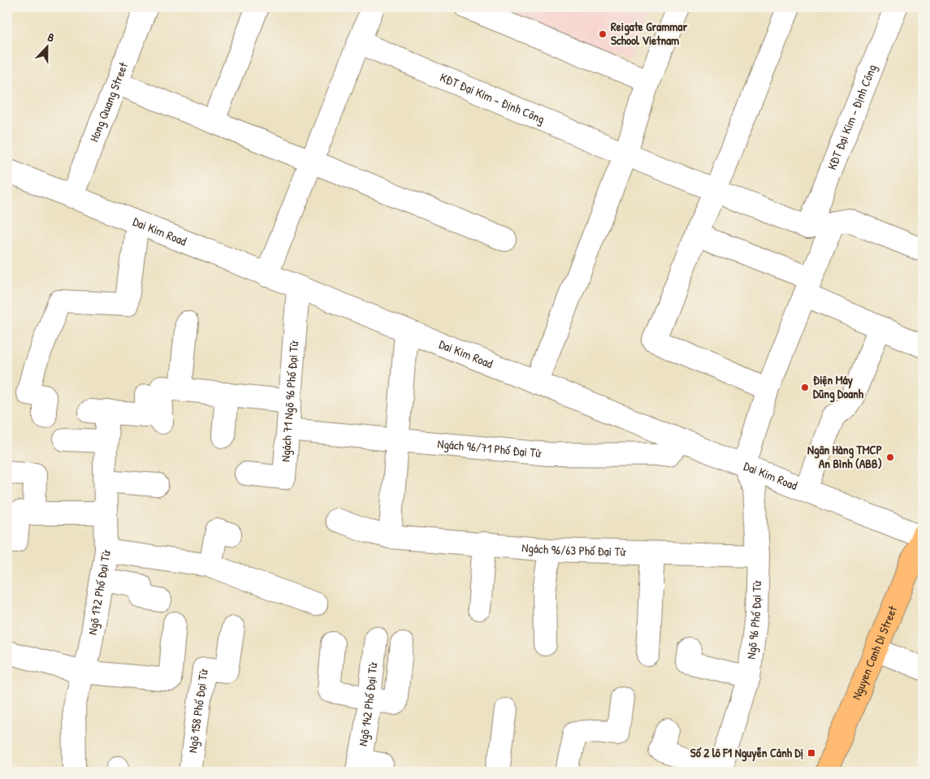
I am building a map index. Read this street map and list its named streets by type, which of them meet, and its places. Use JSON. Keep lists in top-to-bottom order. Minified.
{"streets":{"main road":["Nguyen Canh Di Street"],"street":["KĐT Đại Kim - Định Công","Hong Quang Street","Dai Kim Road","Ngách 71 Ngõ 96 Phố Đại Từ","Ngách 96/71 Phố Đại Từ","Ngách 96/63 Phố Đại Từ","Ngõ 172 Phố Đại Từ","Ngõ 96 Phố Đại Từ","Ngõ 142 Phố Đại Từ","Ngõ 158 Phố Đại Từ"]},"crossings":[["Hong Quang Street","Dai Kim Road"],["Dai Kim Road","Ngách 71 Ngõ 96 Phố Đại Từ"],["Dai Kim Road","Ngách 96/71 Phố Đại Từ"],["Dai Kim Road","Ngõ 96 Phố Đại Từ"],["Dai Kim Road","Nguyen Canh Di Street"],["Ngách 71 Ngõ 96 Phố Đại Từ","Ngách 96/71 Phố Đại Từ"],["Ngách 96/63 Phố Đại Từ","Ngõ 96 Phố Đại Từ"]],"places":{"other":["Reigate Grammar School Vietnam","Điện Máy Dũng Doanh","Ngân Hàng TMCP An Bình (ABB)"],"transit":["Số 2 lô F1 Nguyễn Cảnh Dị"]},"north":"top"}
